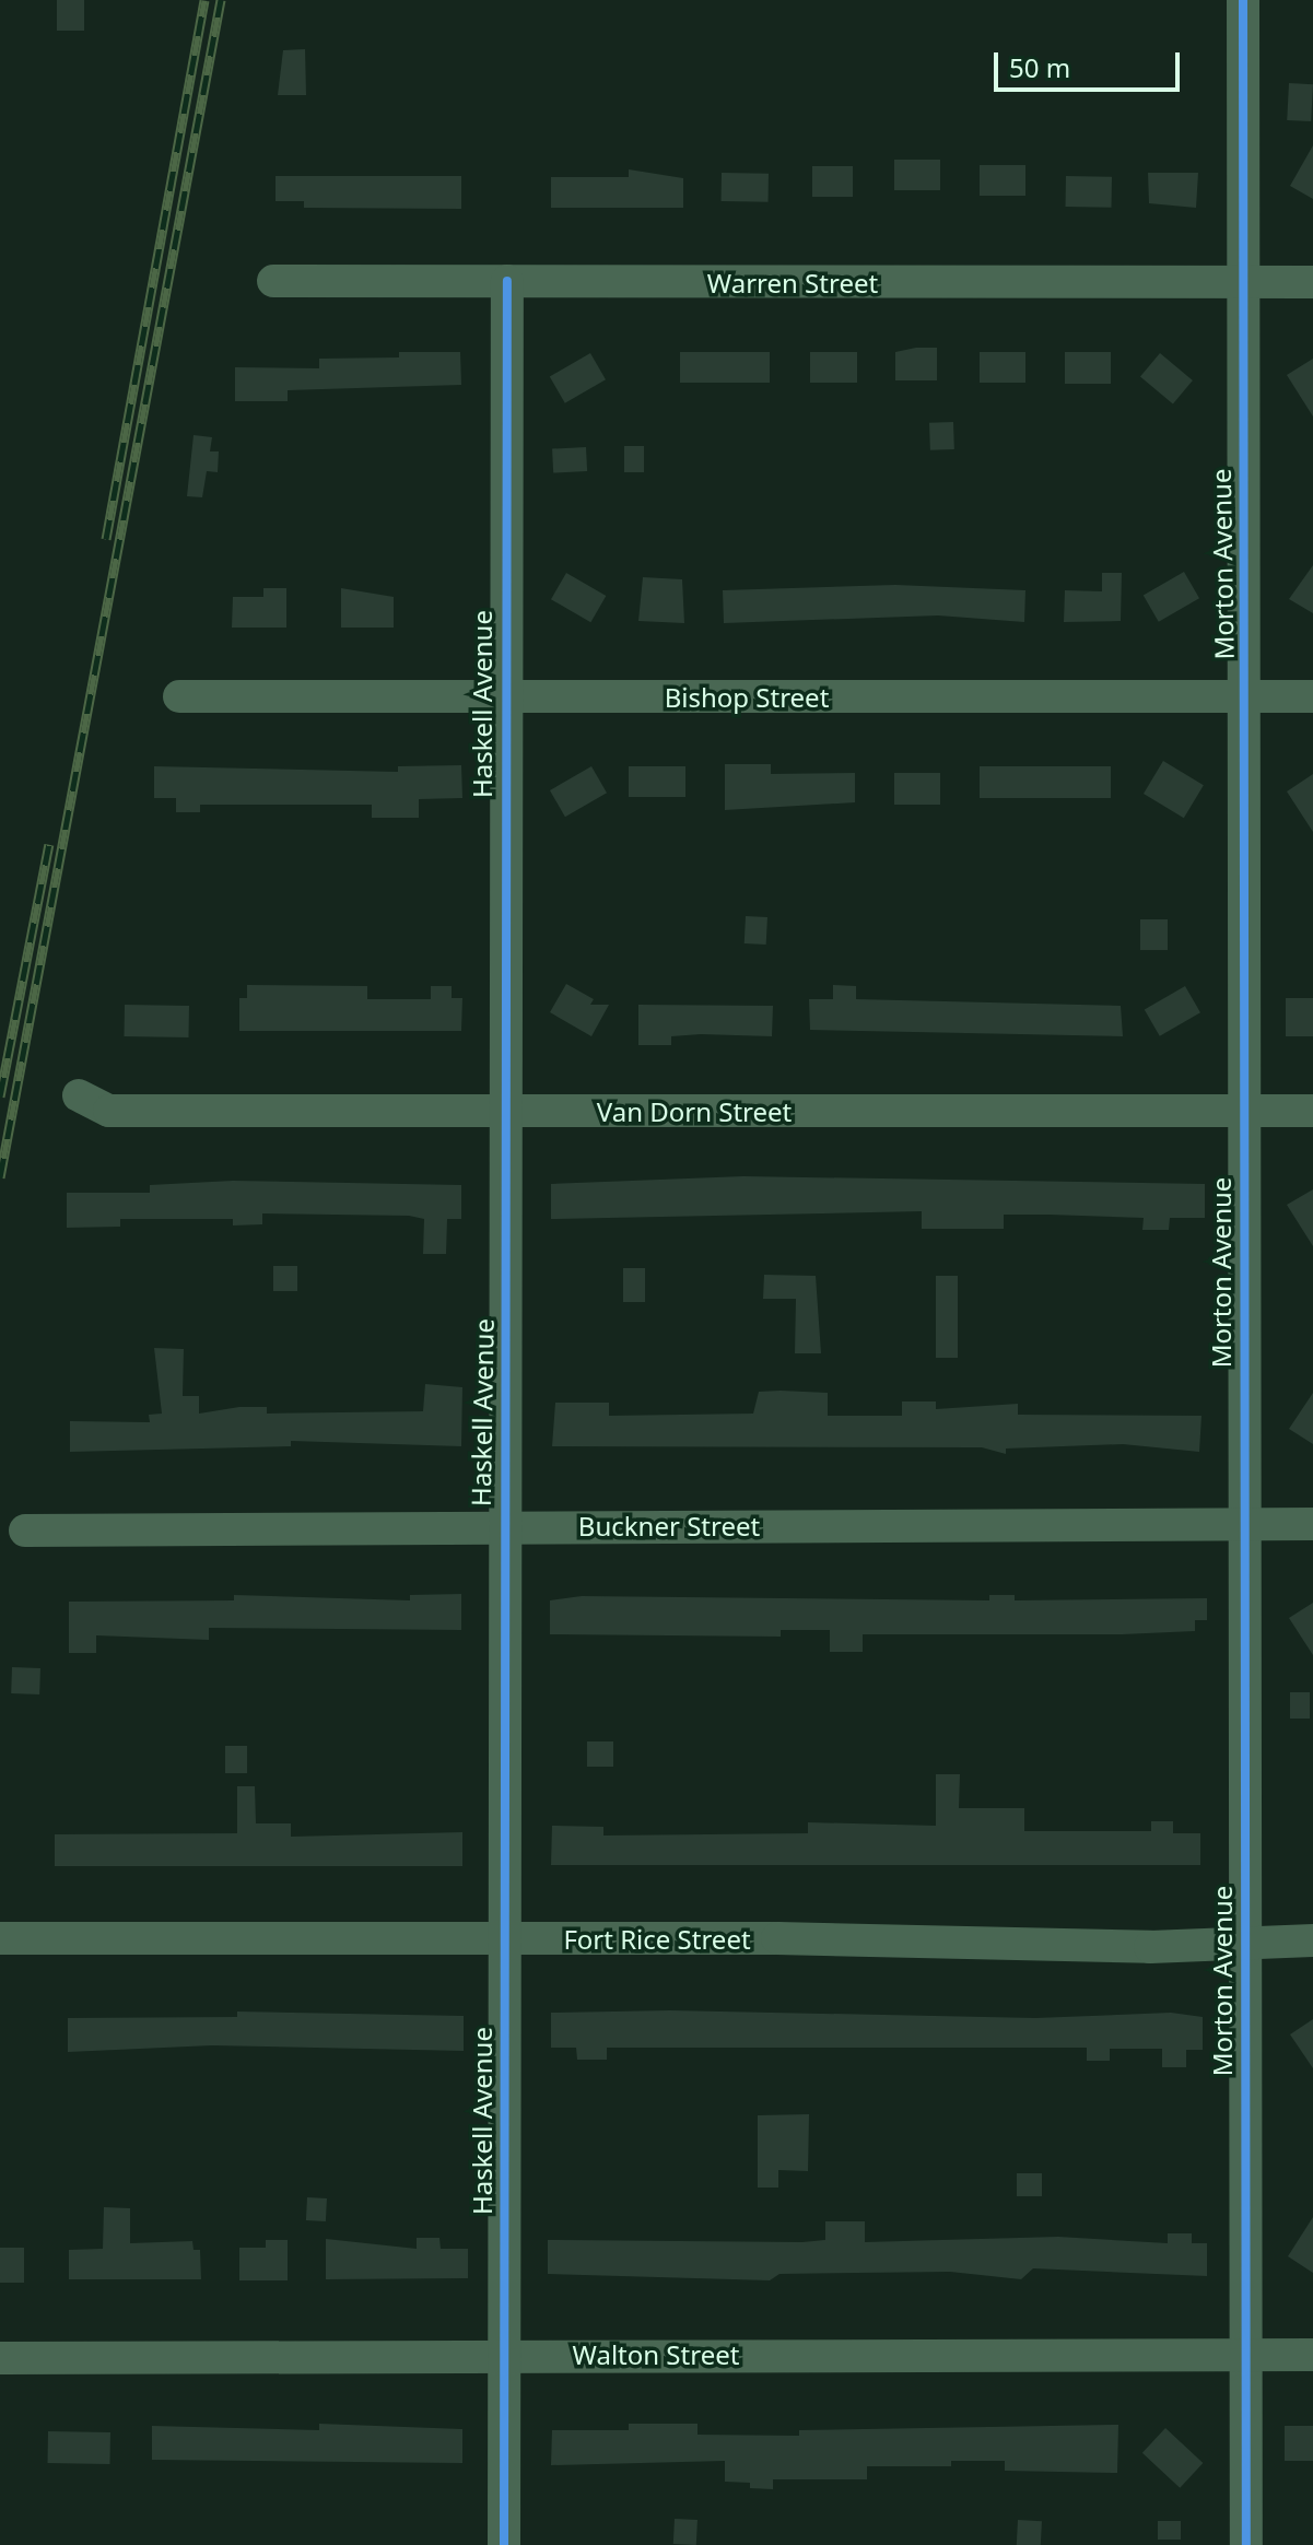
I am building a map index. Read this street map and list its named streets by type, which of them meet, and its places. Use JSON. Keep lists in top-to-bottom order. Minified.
{"streets":{"street":["Warren Street","Morton Avenue","Bishop Street","Haskell Avenue","Van Dorn Street","Buckner Street","Fort Rice Street","Walton Street"]},"crossings":[["Warren Street","Morton Avenue"],["Warren Street","Haskell Avenue"],["Morton Avenue","Bishop Street"],["Morton Avenue","Van Dorn Street"],["Morton Avenue","Buckner Street"],["Morton Avenue","Fort Rice Street"],["Morton Avenue","Walton Street"],["Bishop Street","Haskell Avenue"],["Haskell Avenue","Van Dorn Street"],["Haskell Avenue","Buckner Street"],["Haskell Avenue","Fort Rice Street"],["Haskell Avenue","Walton Street"]],"scale_bar":"50 m"}
